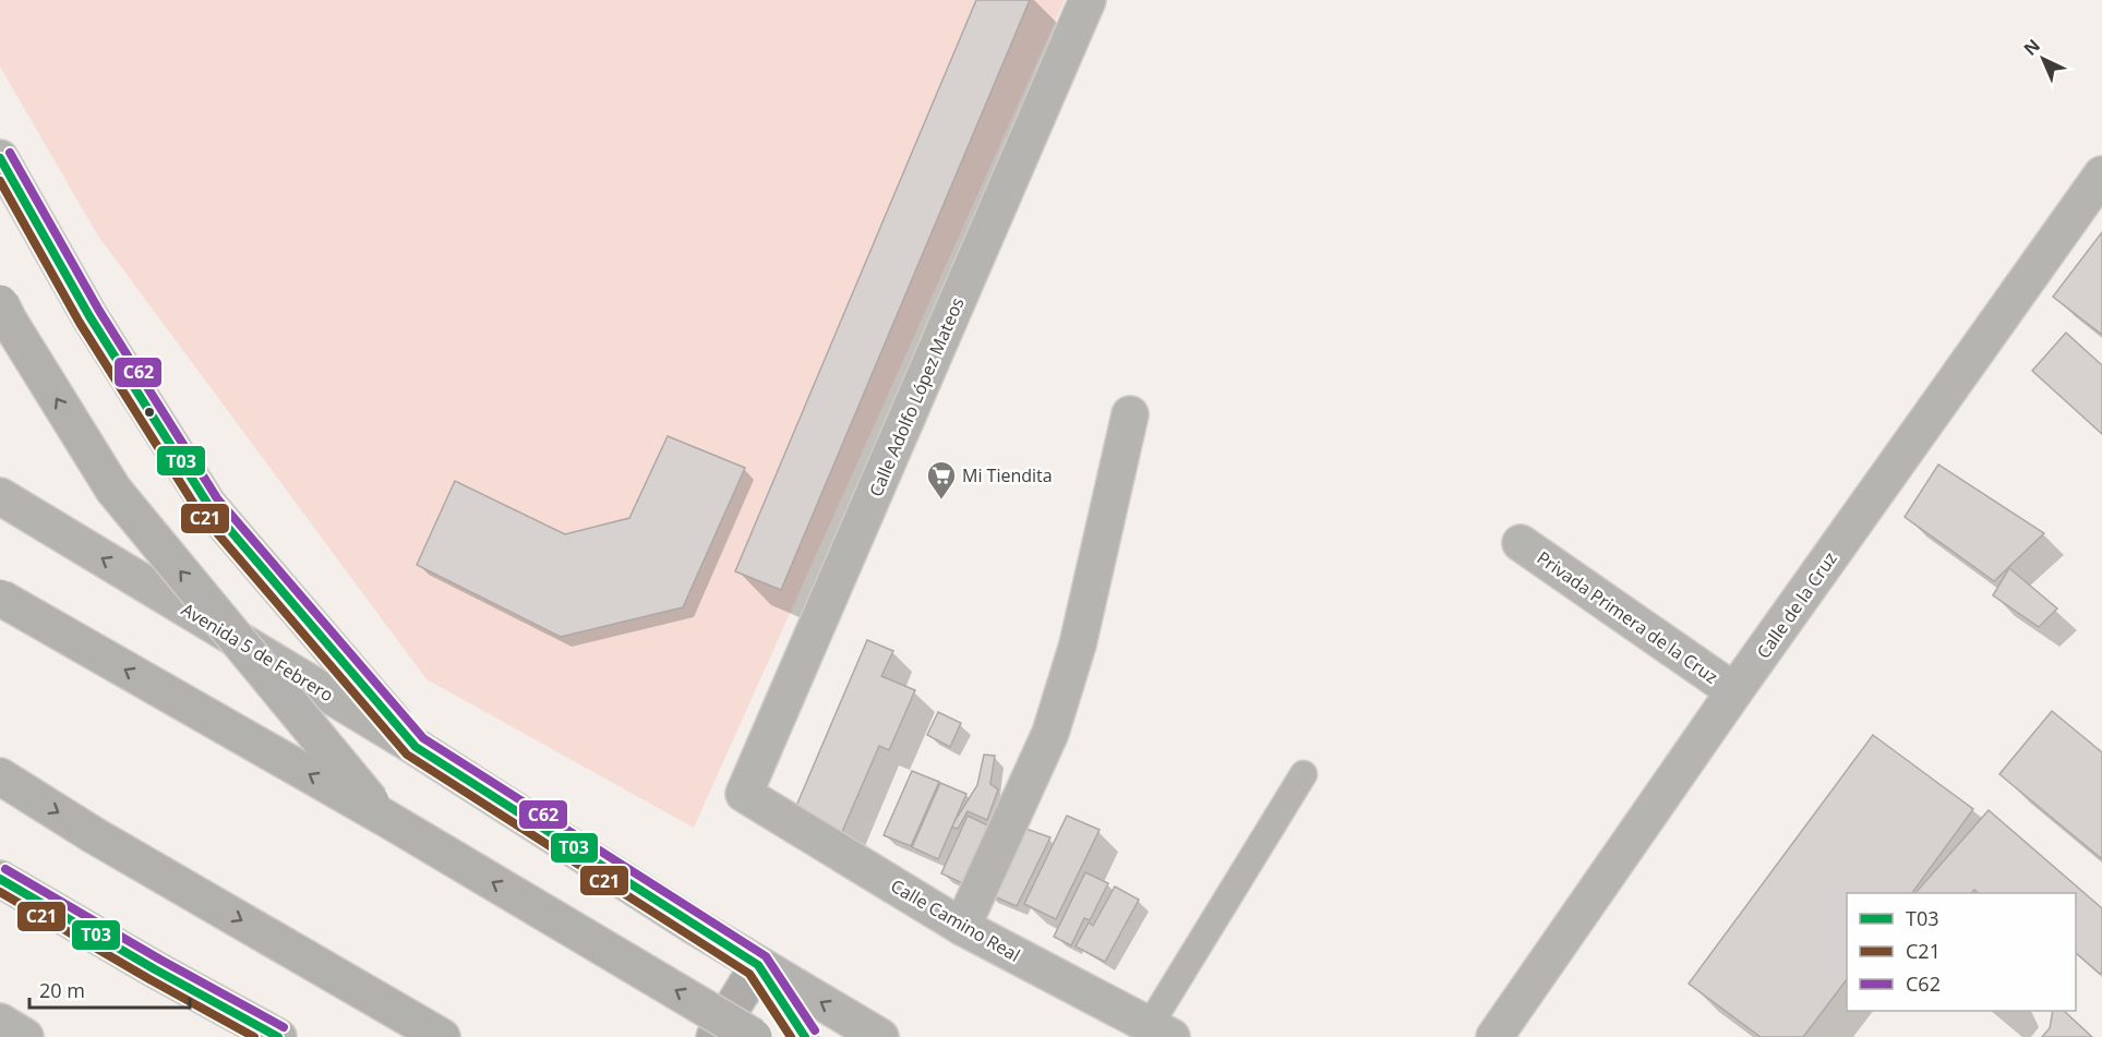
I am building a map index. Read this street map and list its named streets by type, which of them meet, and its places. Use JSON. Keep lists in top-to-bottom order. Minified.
{"streets":{"main road":["Avenida 5 de Febrero"],"street":["Calle Adolfo López Mateos","Calle de la Cruz","Privada Primera de la Cruz","Calle Camino Real"]},"crossings":[["Calle Adolfo López Mateos","Calle Camino Real"],["Calle de la Cruz","Privada Primera de la Cruz"]],"places":{"supermarket":["Mi Tiendita"]},"lines":["transit line C62","transit line T03","transit line C21"],"legend":["T03","C21","C62"],"scale_bar":"20 m","north":"top left"}
